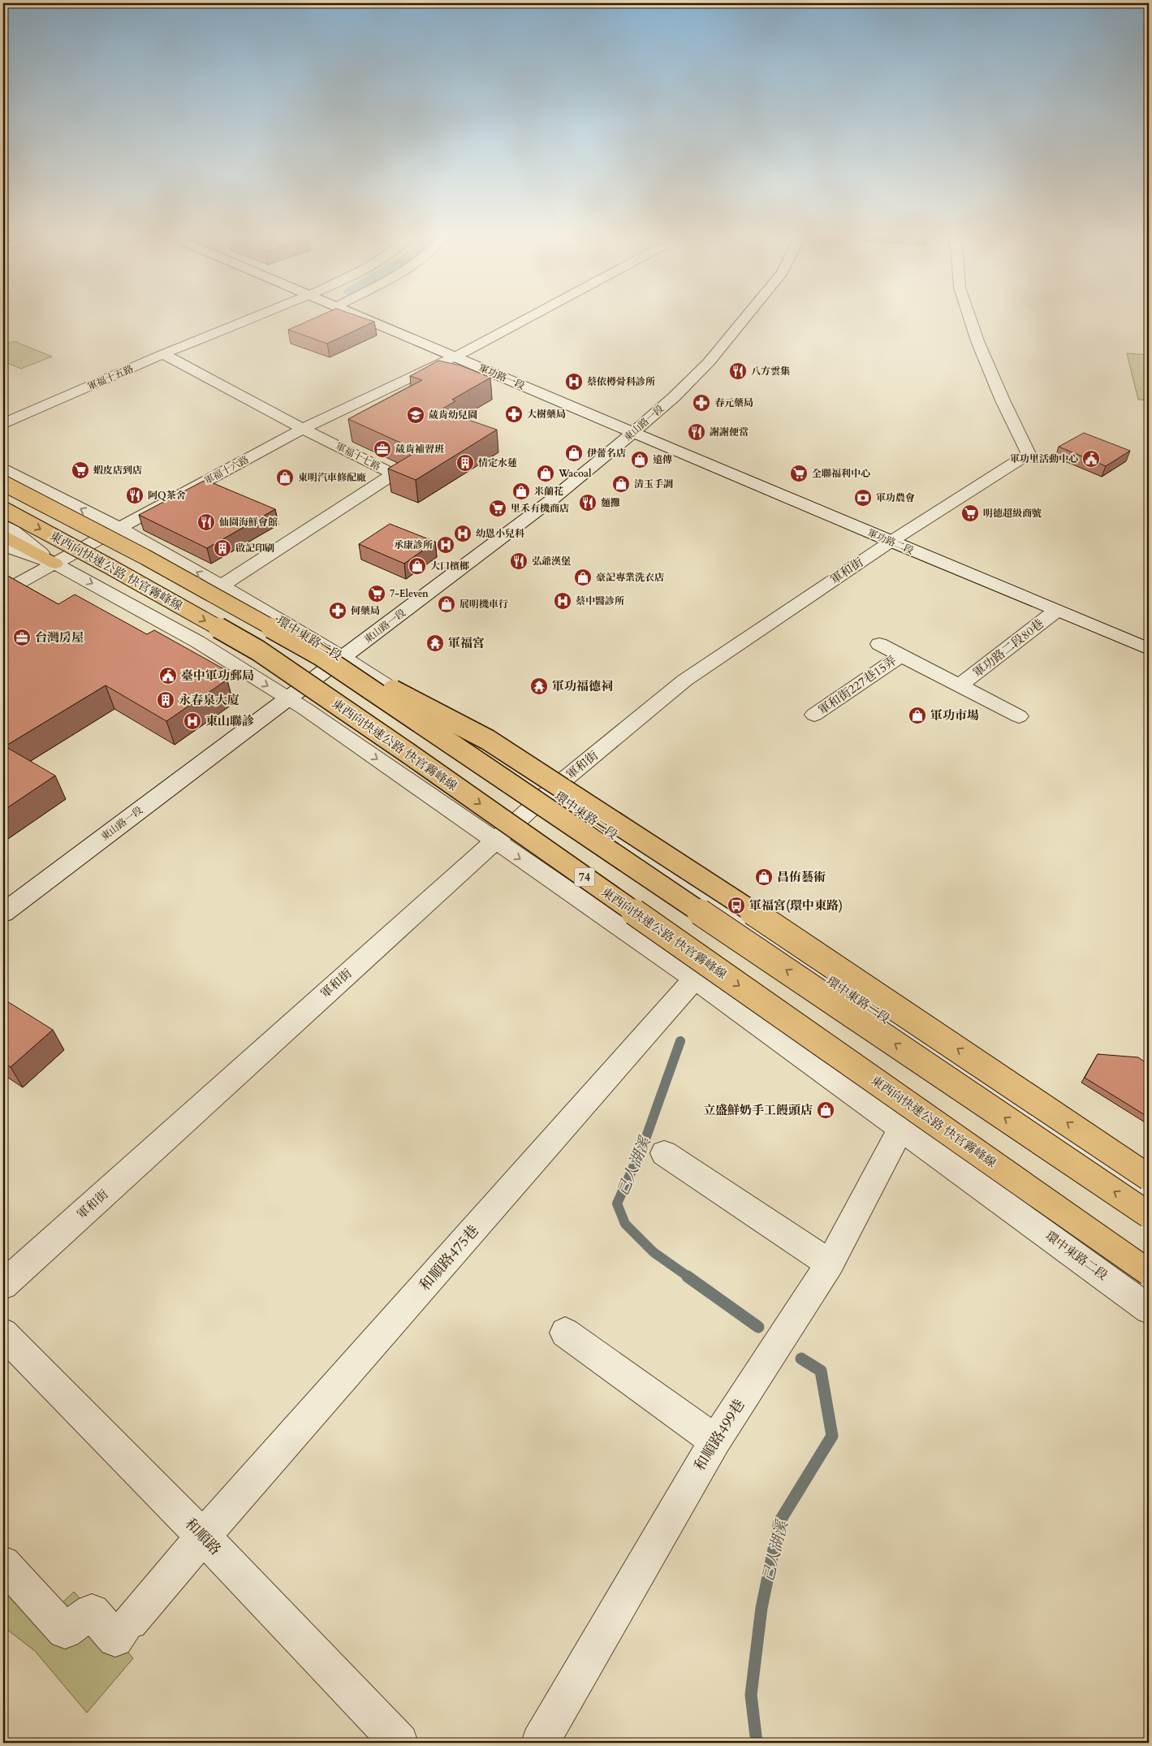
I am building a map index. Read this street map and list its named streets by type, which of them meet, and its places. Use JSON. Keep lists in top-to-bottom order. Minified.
{"streets":{"highway":["東西向快速公路 快官霧峰線","74"],"street":["軍功路一段","軍福十五路","東山路一段","軍福十七路","軍福十六路","軍功路二段","軍和街","環中東路二段","軍功路二段80巷","軍和街227巷15弄","和順路475巷","和順路499巷","和順路"]},"crossings":[["軍功路一段","東山路一段"],["軍功路一段","軍福十六路"],["軍功路一段","軍功路二段"],["軍福十五路","軍福十七路"],["東山路一段","軍功路二段"],["東山路一段","環中東路二段"],["軍福十七路","軍福十六路"],["軍福十七路","環中東路二段"],["軍福十六路","環中東路二段"],["軍功路二段","軍和街"],["軍功路二段","軍功路二段80巷"],["軍和街","環中東路二段"],["環中東路二段","和順路475巷"],["環中東路二段","和順路499巷"],["和順路475巷","和順路"]],"water":["己人湖溪"],"places":{"restaurant":["八方雲集","謝謝便當","阿Q茶舍","麵攤","仙園海鮮會館","弘爺漢堡"],"hospital":["蔡依樽骨科診所","幼恩小兒科","承康診所","蔡中醫診所","東山聯診"],"pharmacy":["春元藥局","大樹藥局","何藥局"],"school or university":["葳肯幼兒園"],"office":["葳肯補習班","台灣房屋"],"shop":["伊蕾名店","遠傳","Wacoal","東明汽車修配廠","清玉手調","米蘭花","大口檳榔","豪記專業洗衣店","展明機車行","軍功市場","昌侑藝術","立盛鮮奶手工饅頭店"],"public building":["軍功里活動中心","臺中軍功郵局"],"building":["情定水蓮","啟記印刷","永春泉大廈"],"supermarket":["蝦皮店到店","全聯福利中心","里禾有機商店","明德超級商號","7-Eleven"],"bank":["軍功農會"],"temple":["軍福宮","軍功福德祠"],"bus stop":["軍福宮(環中東路)"]}}
